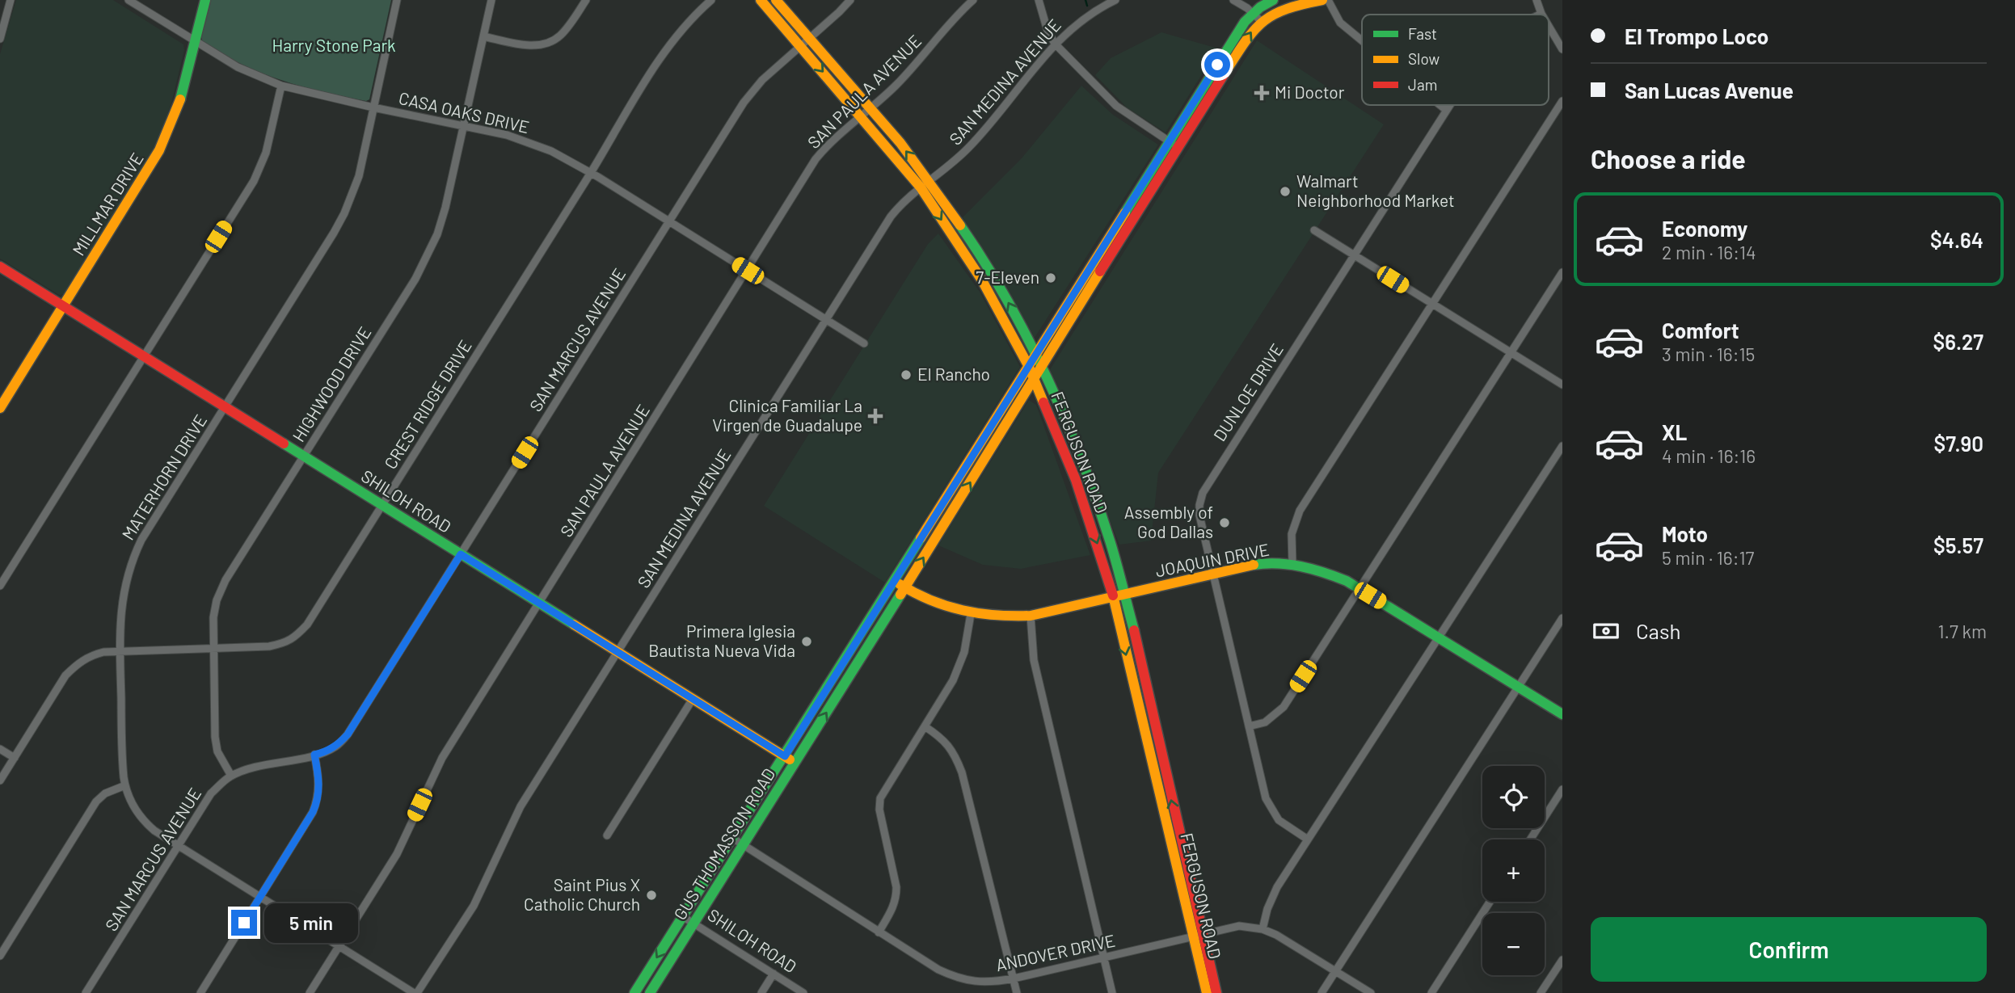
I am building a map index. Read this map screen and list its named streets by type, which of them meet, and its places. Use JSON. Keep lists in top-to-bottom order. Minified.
{"streets":{"main road":["MILLMAR DRIVE","FERGUSON ROAD","SHILOH ROAD","JOAQUIN DRIVE","GUS THOMASSON ROAD"],"street":["SAN MEDINA AVENUE","SAN PAULA AVENUE","CASA OAKS DRIVE","SAN MARCUS AVENUE","HIGHWOOD DRIVE","DUNLOE DRIVE","CREST RIDGE DRIVE","MATERHORN DRIVE","ANDOVER DRIVE"]},"crossings":[["SAN MEDINA AVENUE","CASA OAKS DRIVE"],["SAN MEDINA AVENUE","FERGUSON ROAD"],["SAN MEDINA AVENUE","MATERHORN DRIVE"],["SAN MEDINA AVENUE","SHILOH ROAD"],["SAN PAULA AVENUE","CASA OAKS DRIVE"],["SAN PAULA AVENUE","FERGUSON ROAD"],["SAN PAULA AVENUE","MATERHORN DRIVE"],["SAN PAULA AVENUE","SHILOH ROAD"],["CASA OAKS DRIVE","MILLMAR DRIVE"],["CASA OAKS DRIVE","SAN MARCUS AVENUE"],["CASA OAKS DRIVE","HIGHWOOD DRIVE"],["CASA OAKS DRIVE","CREST RIDGE DRIVE"],["CASA OAKS DRIVE","MATERHORN DRIVE"],["MILLMAR DRIVE","SHILOH ROAD"],["SAN MARCUS AVENUE","HIGHWOOD DRIVE"],["SAN MARCUS AVENUE","FERGUSON ROAD"],["SAN MARCUS AVENUE","MATERHORN DRIVE"],["SAN MARCUS AVENUE","SHILOH ROAD"],["HIGHWOOD DRIVE","CREST RIDGE DRIVE"],["HIGHWOOD DRIVE","SHILOH ROAD"],["DUNLOE DRIVE","JOAQUIN DRIVE"],["CREST RIDGE DRIVE","MATERHORN DRIVE"],["CREST RIDGE DRIVE","SHILOH ROAD"],["FERGUSON ROAD","JOAQUIN DRIVE"],["FERGUSON ROAD","GUS THOMASSON ROAD"],["FERGUSON ROAD","ANDOVER DRIVE"],["MATERHORN DRIVE","SHILOH ROAD"],["SHILOH ROAD","GUS THOMASSON ROAD"],["JOAQUIN DRIVE","GUS THOMASSON ROAD"],["GUS THOMASSON ROAD","ANDOVER DRIVE"]],"parks":["Harry Stone Park"],"places":{"health":["Mi Doctor","Clinica Familiar La Virgen de Guadalupe"],"other":["Walmart Neighborhood Market","7-Eleven","El Rancho","Assembly of God Dallas","Primera Iglesia Bautista Nueva Vida","Saint Pius X Catholic Church"]},"legend":["Fast","Slow","Jam"],"page":{"banner":["El Trompo Loco","San Lucas Avenue"],"heading":"Choose a ride","list":[{"name":"Economy","note":"2 min · 16:14","value":"$4.64"},{"name":"Comfort","note":"3 min · 16:15","value":"$6.27"},{"name":"XL","note":"4 min · 16:16","value":"$7.90"},{"name":"Moto","note":"5 min · 16:17","value":"$5.57"}],"pay":["Cash","1.7 km"],"map_buttons":["+","−"],"bubble":"5 min","buttons":"Confirm"}}
